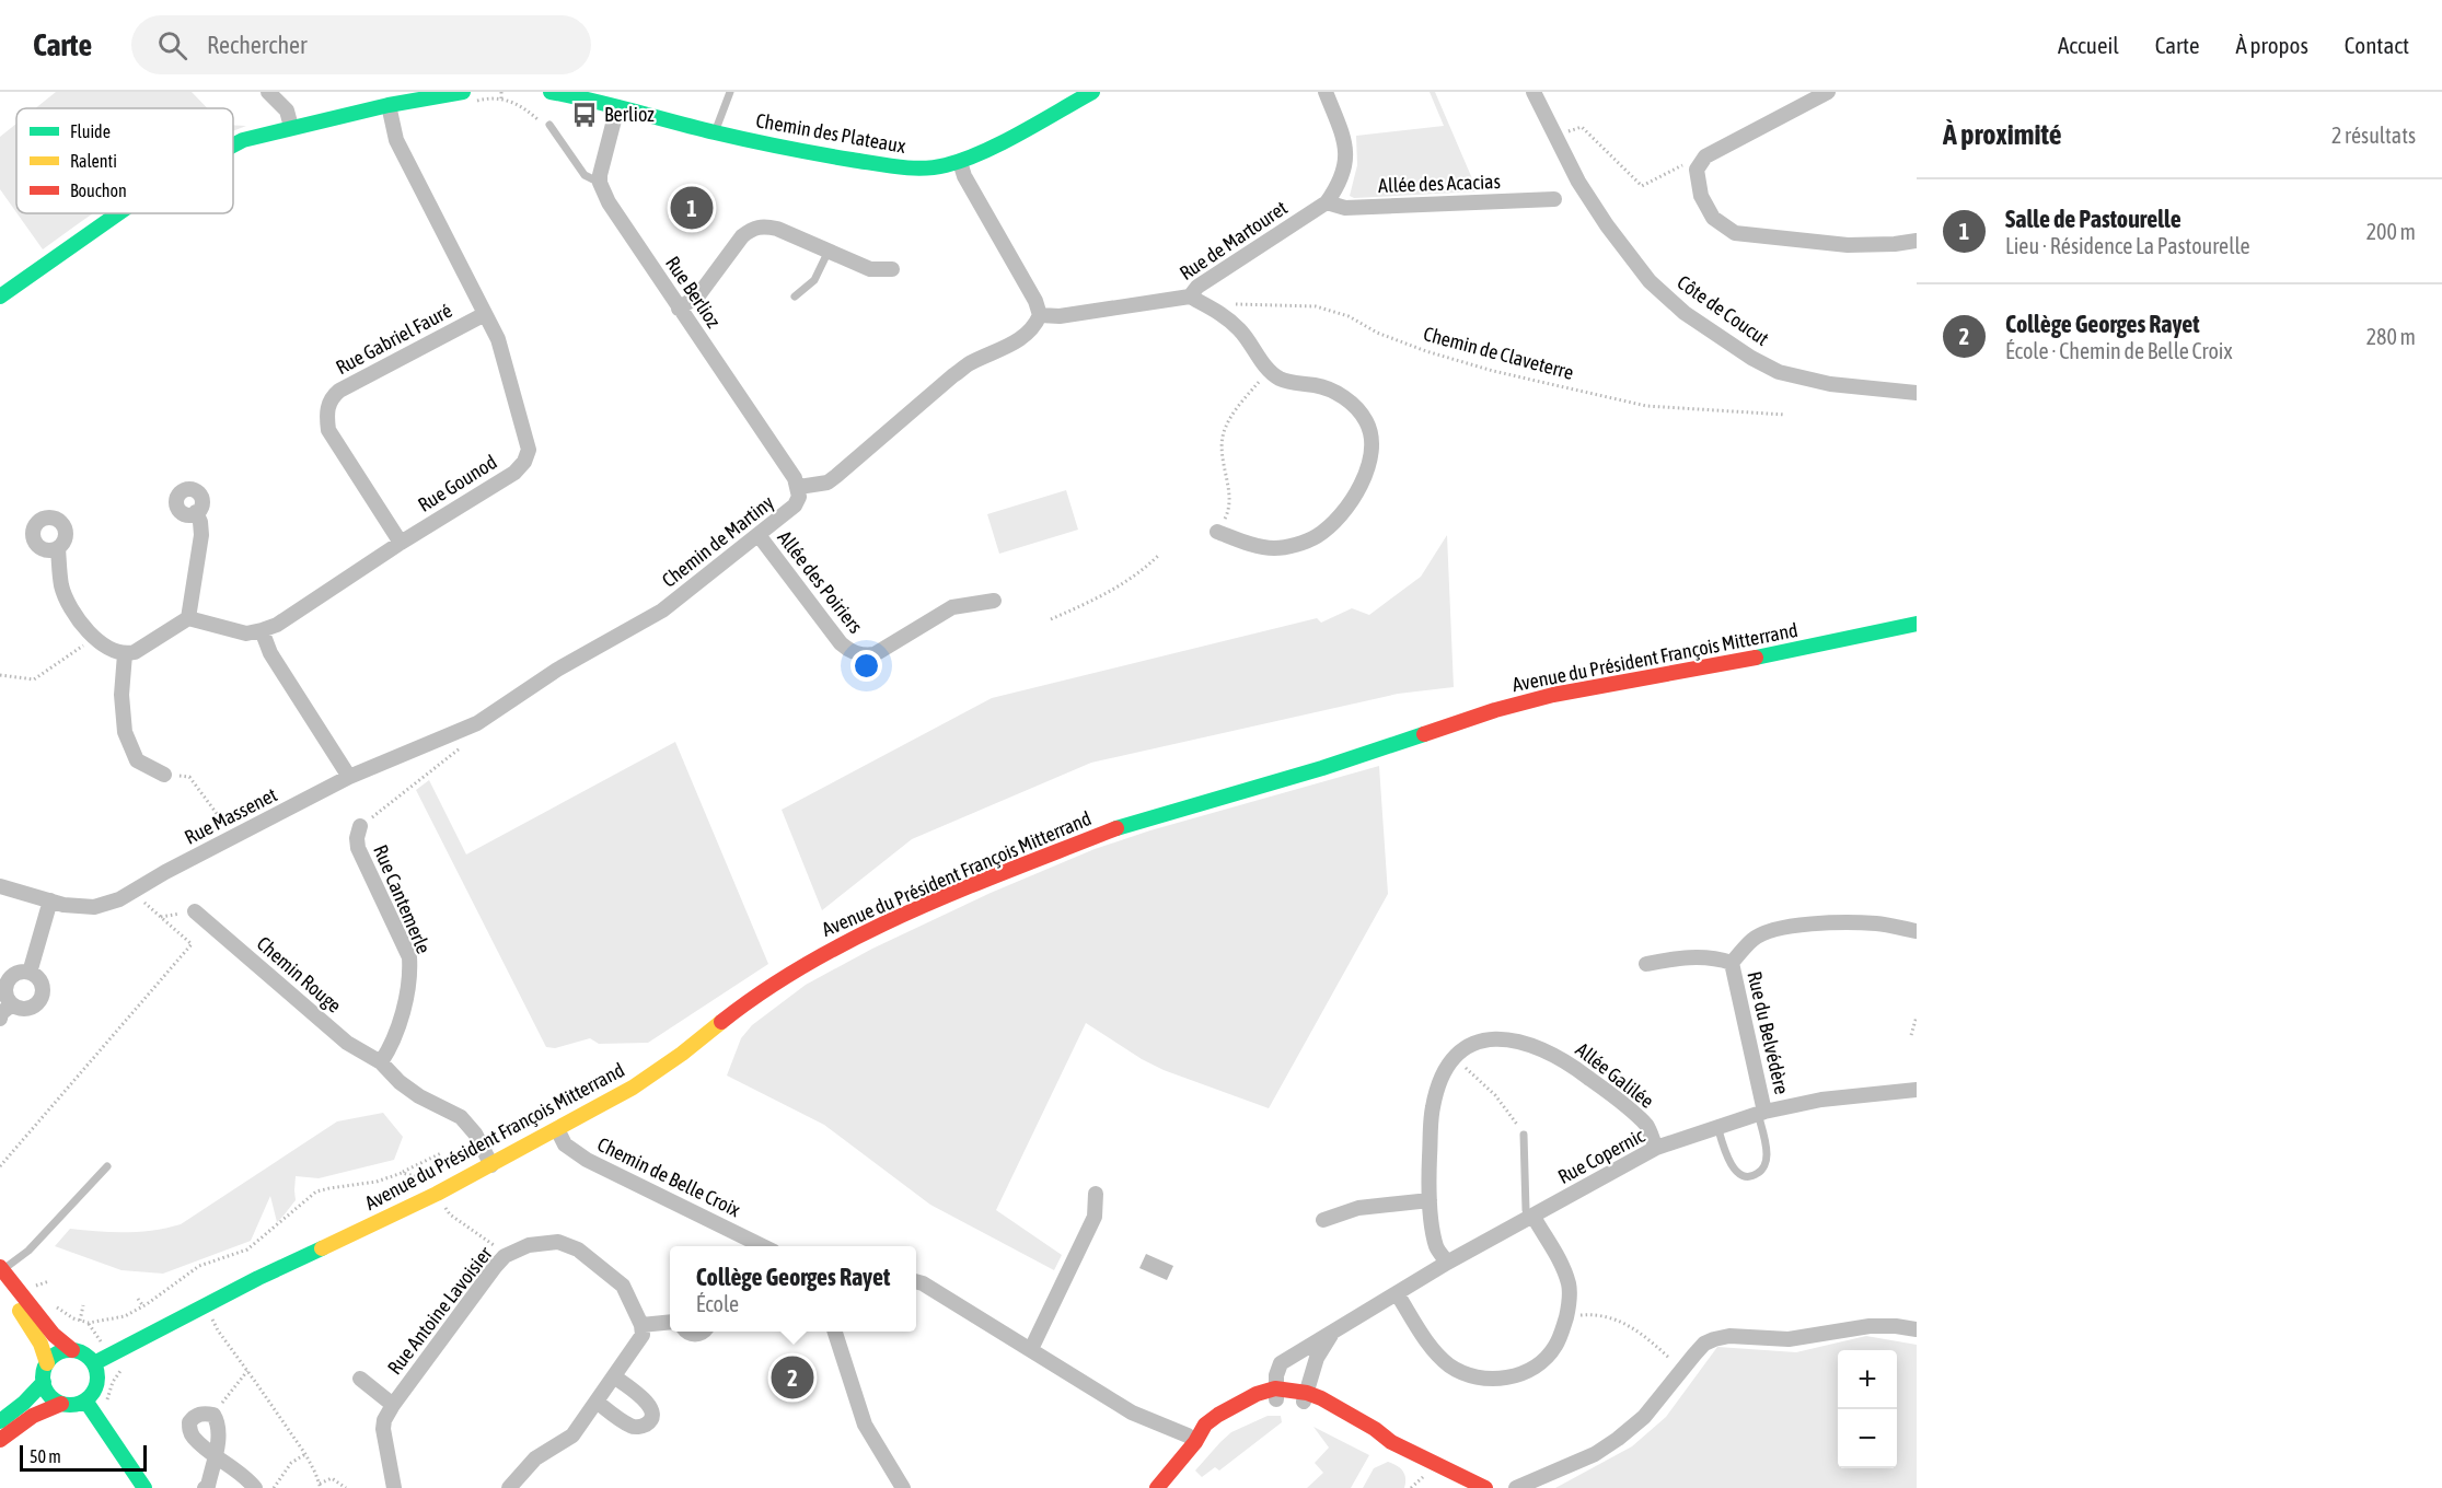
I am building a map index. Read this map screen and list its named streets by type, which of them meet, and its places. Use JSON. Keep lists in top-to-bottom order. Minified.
{"streets":{"street":["Chemin des Plateaux","Allée des Acacias","Rue de Martouret","Rue Berlioz","Côte de Coucut","Rue Gabriel Fauré","Rue Gounod","Chemin de Martiny","Allée des Poiriers","Avenue du Président François Mitterrand","Rue Massenet","Rue Cantemerle","Chemin Rouge","Rue du Belvédère","Allée Galilée","Rue Copernic","Chemin de Belle Croix","Rue Antoine Lavoisier"],"path":["Chemin de Claveterre"]},"crossings":[["Allée des Acacias","Rue de Martouret"],["Rue Berlioz","Chemin de Martiny"],["Rue Gabriel Fauré","Rue Gounod"],["Chemin de Martiny","Allée des Poiriers"],["Chemin de Martiny","Rue Massenet"],["Avenue du Président François Mitterrand","Chemin de Belle Croix"],["Rue Cantemerle","Chemin Rouge"],["Rue du Belvédère","Rue Copernic"],["Allée Galilée","Rue Copernic"]],"places":{"bus stop":["Berlioz"]},"legend":["Fluide","Ralenti","Bouchon"],"scale_bar":"50 m","page":{"header":"Carte","search":"Rechercher","nav":["Accueil","Carte","À propos","Contact"],"heading":["À proximité","2 résultats"],"list":[{"mark":"1","name":"Salle de Pastourelle","note":"Lieu · Résidence La Pastourelle","value":"200 m"},{"mark":"2","name":"Collège Georges Rayet","note":"École · Chemin de Belle Croix","value":"280 m"}],"pins":["1","2"],"popup":["Collège Georges Rayet","École"],"map_buttons":["+","−"],"scale":"50 m"}}
